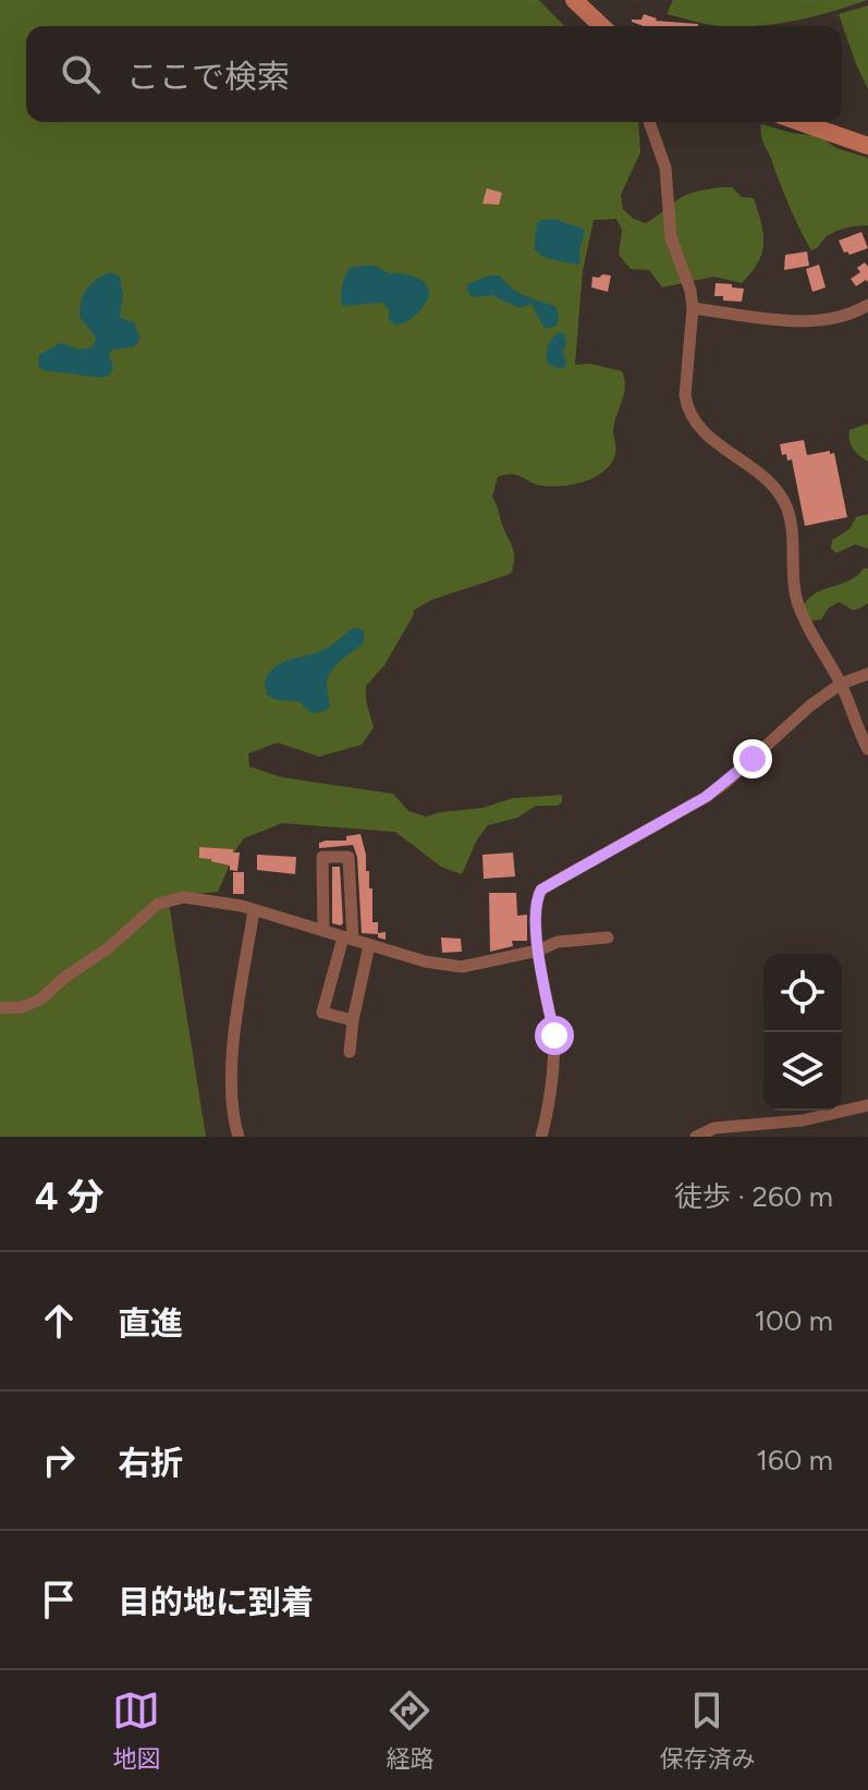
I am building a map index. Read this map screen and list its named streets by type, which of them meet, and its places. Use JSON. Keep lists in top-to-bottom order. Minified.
{"page":{"search":"ここで検索","heading":["4 分","徒歩 · 260 m"],"list":[["直進","100 m"],["右折","160 m"],"目的地に到着"],"nav":["地図","経路","保存済み"]}}
